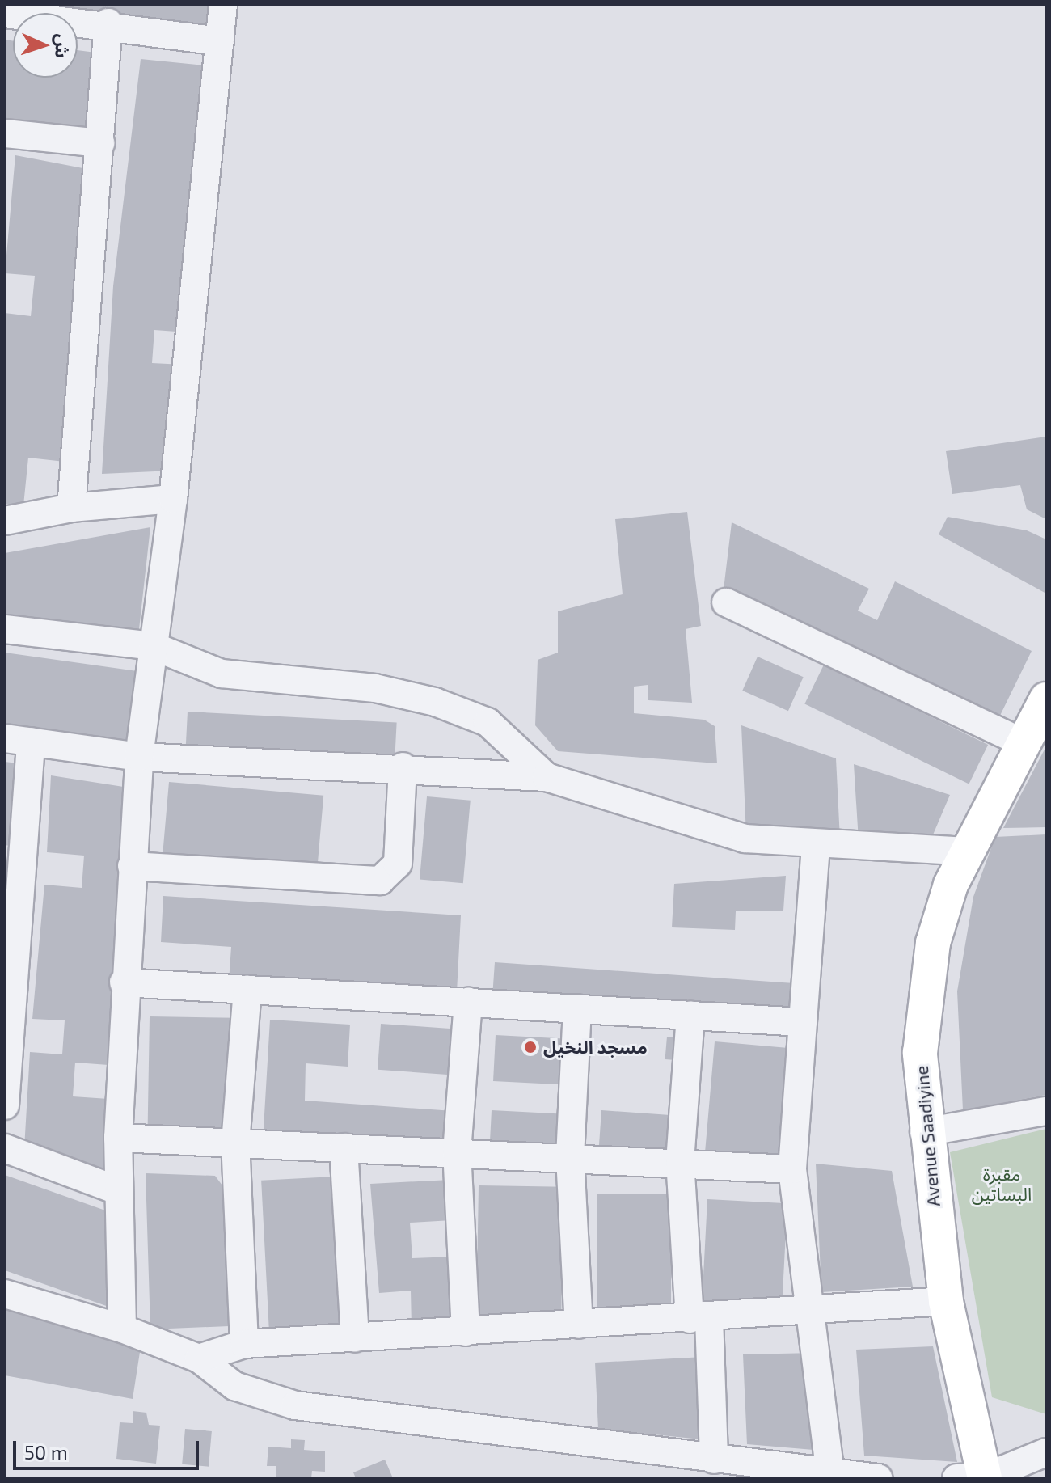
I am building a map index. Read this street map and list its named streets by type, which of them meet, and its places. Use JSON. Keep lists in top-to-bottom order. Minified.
{"streets":{"main road":["Avenue Saadiyine"]},"parks":["مقبرة البساتين"],"places":["مسجد النخيل"],"scale_bar":"50 m","north":"right"}
